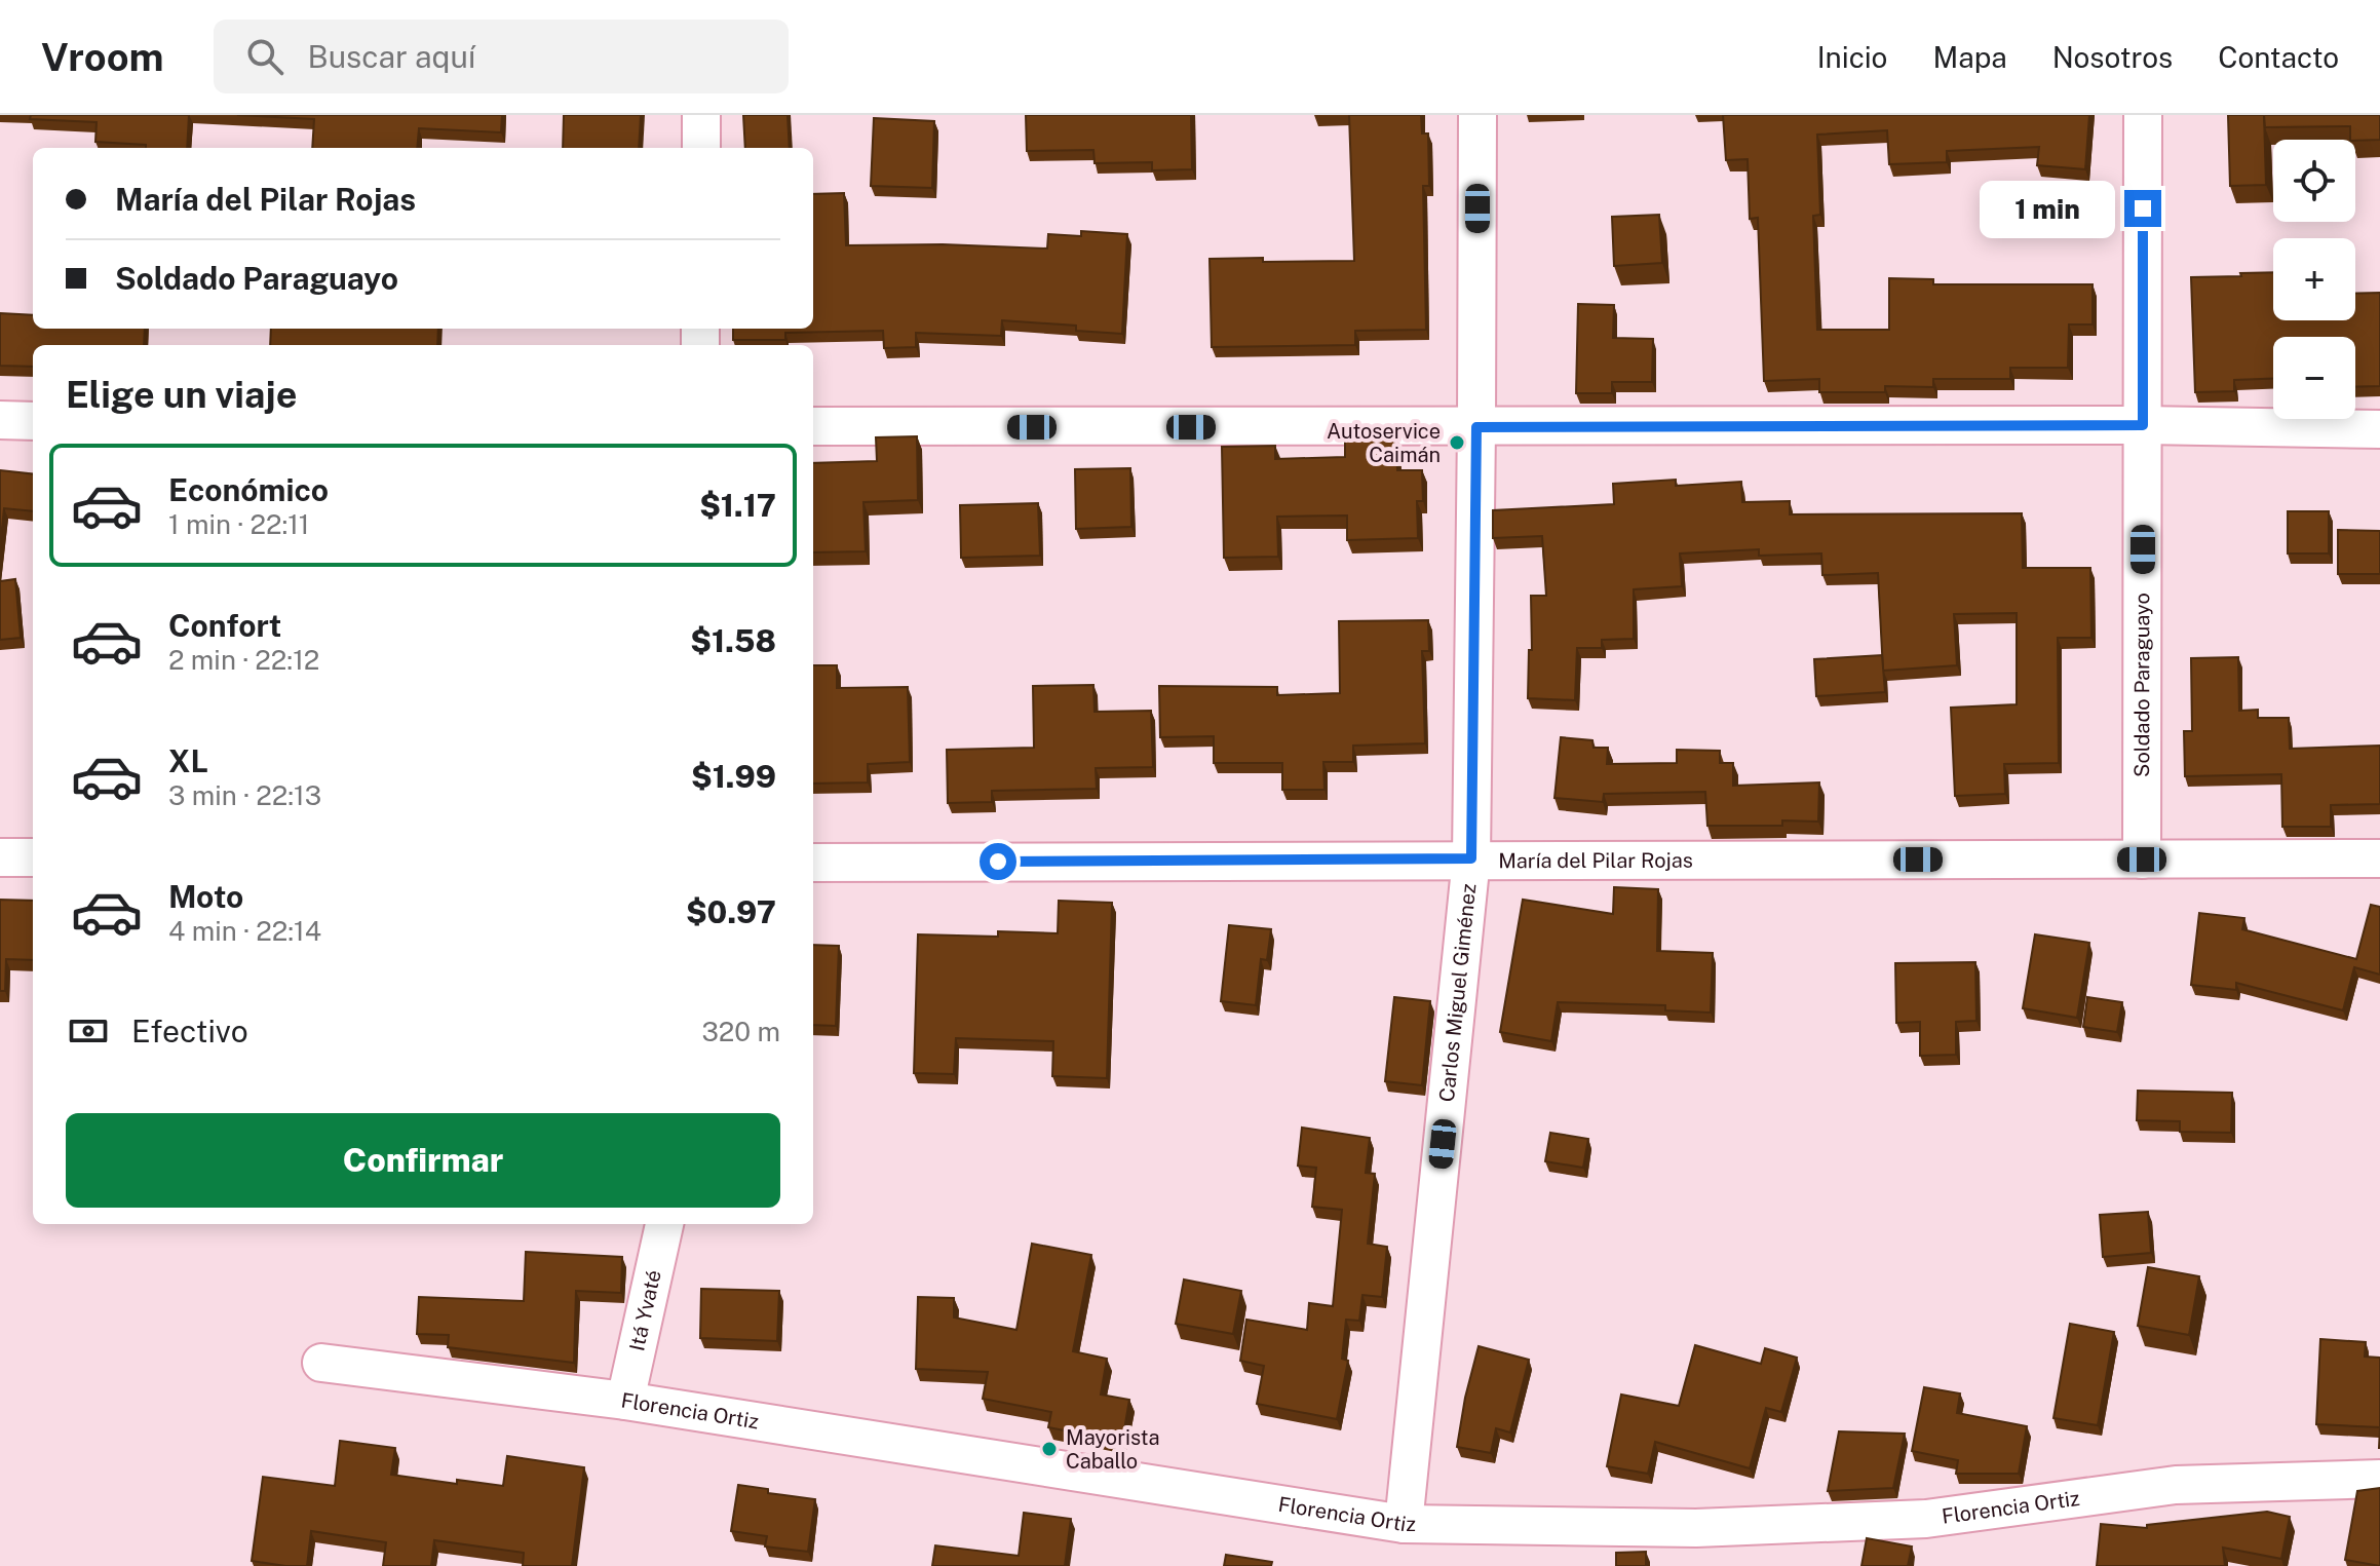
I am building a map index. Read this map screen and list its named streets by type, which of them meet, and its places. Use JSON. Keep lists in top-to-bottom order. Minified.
{"streets":{"street":["Soldado Paraguayo","María del Pilar Rojas","Carlos Miguel Giménez","Itá Yvaté","Florencia Ortiz"]},"crossings":[["Soldado Paraguayo","María del Pilar Rojas"],["María del Pilar Rojas","Carlos Miguel Giménez"],["Carlos Miguel Giménez","Florencia Ortiz"],["Itá Yvaté","Florencia Ortiz"]],"places":["Autoservice Caimán","Mayorista Caballo"],"page":{"header":"Vroom","search":"Buscar aquí","nav":["Inicio","Mapa","Nosotros","Contacto"],"map_buttons":["+","−"],"banner":["María del Pilar Rojas","Soldado Paraguayo"],"bubble":"1 min","heading":"Elige un viaje","list":[{"name":"Económico","note":"1 min · 22:11","value":"$1.17"},{"name":"Confort","note":"2 min · 22:12","value":"$1.58"},{"name":"XL","note":"3 min · 22:13","value":"$1.99"},{"name":"Moto","note":"4 min · 22:14","value":"$0.97"}],"pay":["Efectivo","320 m"],"buttons":"Confirmar"}}
